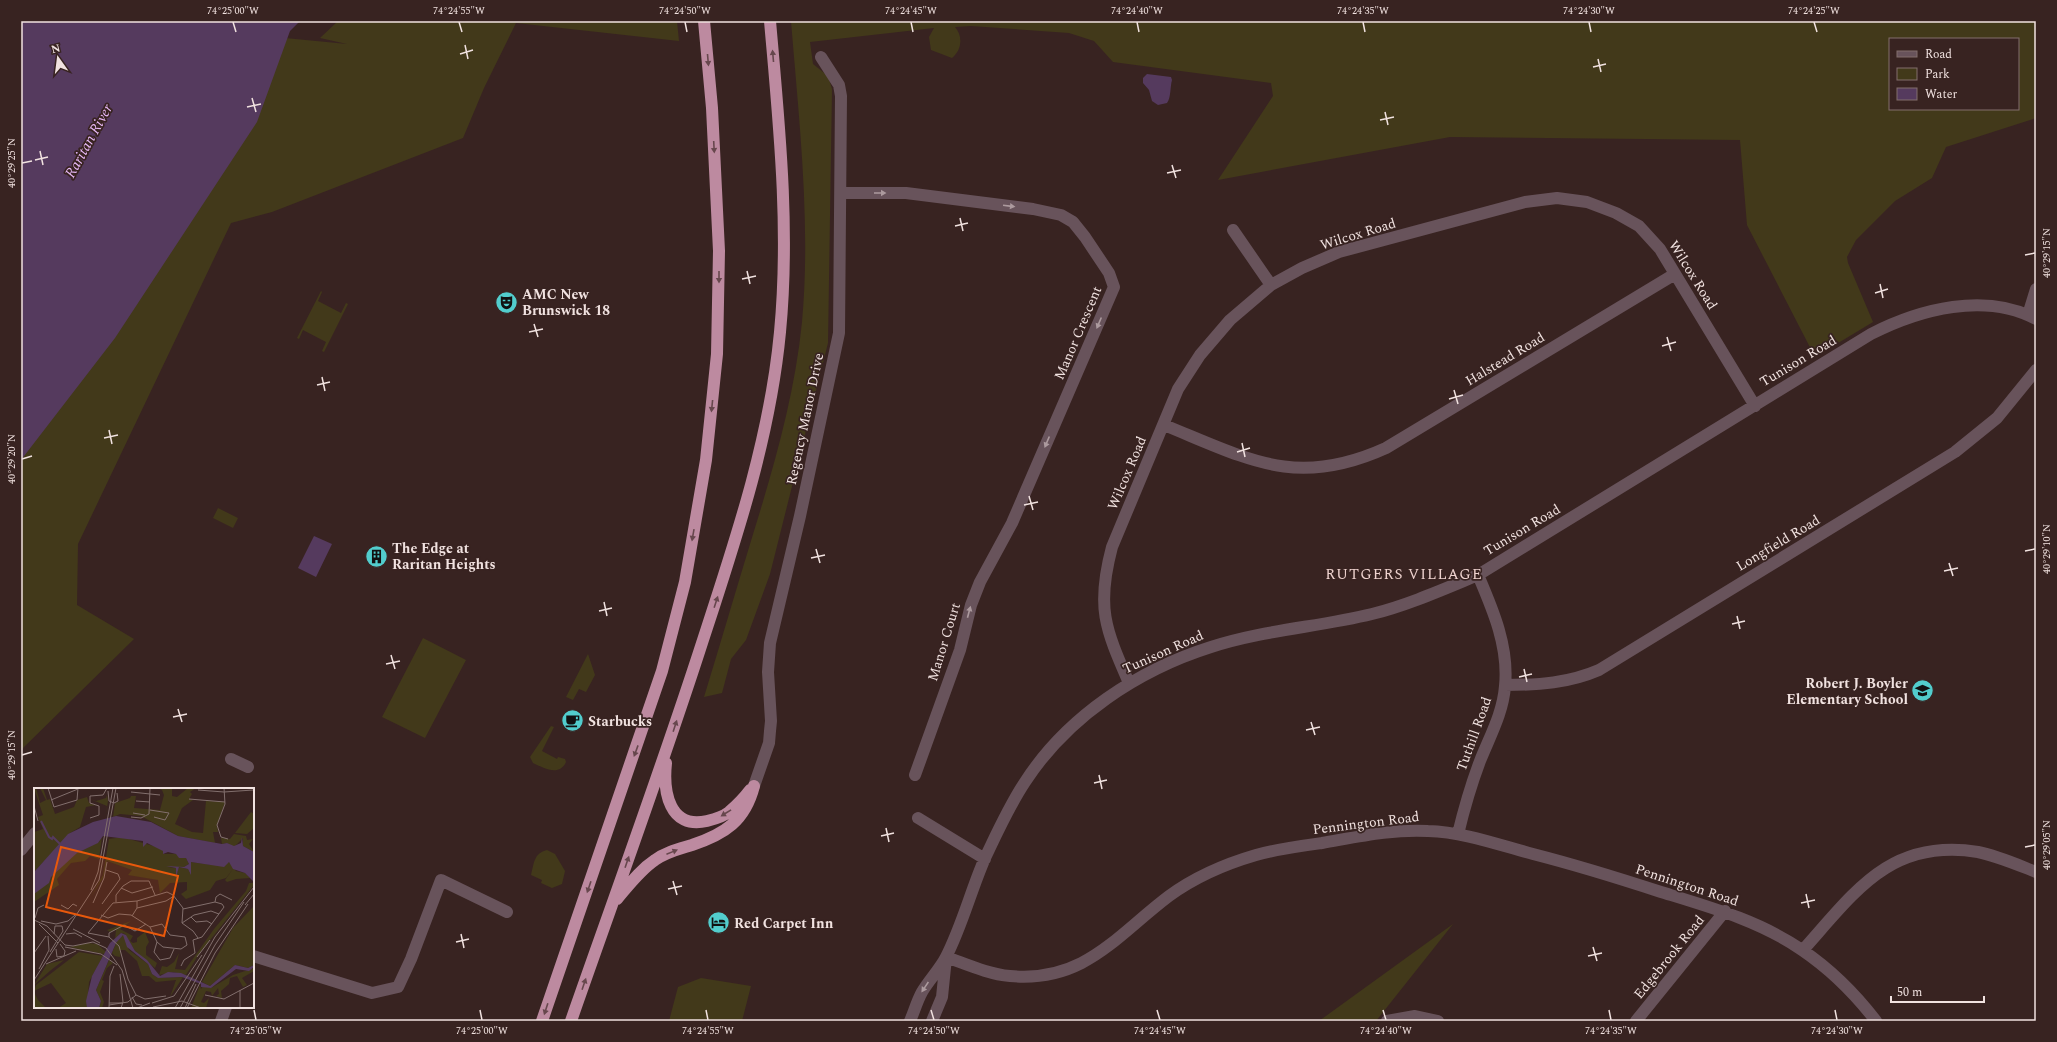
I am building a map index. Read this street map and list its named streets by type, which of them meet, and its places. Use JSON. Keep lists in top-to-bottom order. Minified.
{"streets":{"street":["Wilcox Road","Manor Crescent","Halstead Road","Tunison Road","Regency Manor Drive","Longfield Road","Manor Court","Tuthill Road","Pennington Road","Edgebrook Road"]},"crossings":[["Wilcox Road","Halstead Road"],["Wilcox Road","Tunison Road"],["Manor Crescent","Regency Manor Drive"],["Manor Crescent","Manor Court"],["Tunison Road","Tuthill Road"],["Tunison Road","Pennington Road"],["Longfield Road","Tuthill Road"],["Tuthill Road","Pennington Road"],["Pennington Road","Edgebrook Road"]],"one_way":["Manor Court"],"districts":["RUTGERS VILLAGE"],"water":["Raritan River"],"places":{"theatre":["AMC New Brunswick 18"],"building":["The Edge at Raritan Heights"],"school or university":["Robert J. Boyler Elementary School"],"cafe":["Starbucks"],"hotel":["Red Carpet Inn"]},"legend":["Road","Park","Water"],"scale_bar":"50 m","north":"top","coordinates":["74°25'00\"W","74°24'55\"W","74°24'50\"W","74°24'45\"W","74°24'40\"W","74°24'35\"W","74°24'30\"W","74°24'25\"W","40°29'25\"N","40°29'15\"N","40°29'20\"N","40°29'10\"N","40°29'05\"N","74°25'05\"W"]}
